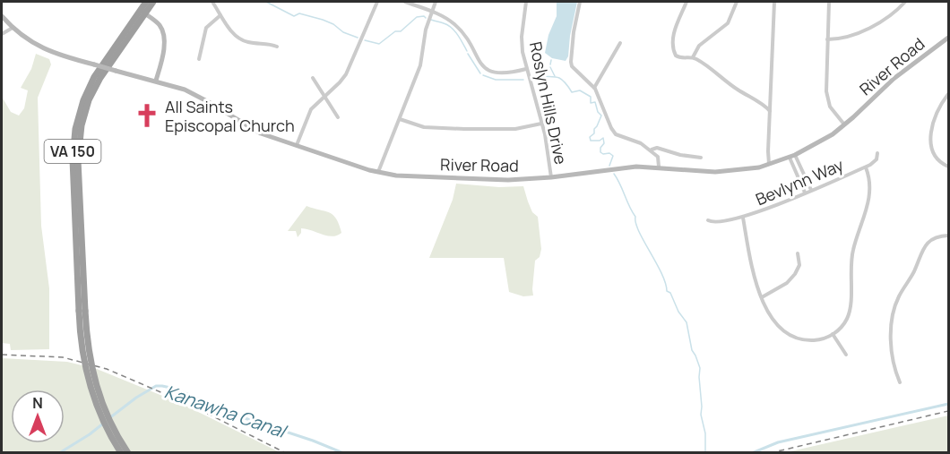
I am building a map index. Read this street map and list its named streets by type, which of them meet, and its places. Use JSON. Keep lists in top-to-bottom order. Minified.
{"streets":{"highway":["VA 150"],"main road":["River Road"],"street":["Roslyn Hills Drive","Bevlynn Way"]},"crossings":[["River Road","Roslyn Hills Drive"]],"water":["Kanawha Canal"],"places":{"church":["All Saints Episcopal Church"]},"north":"top"}
